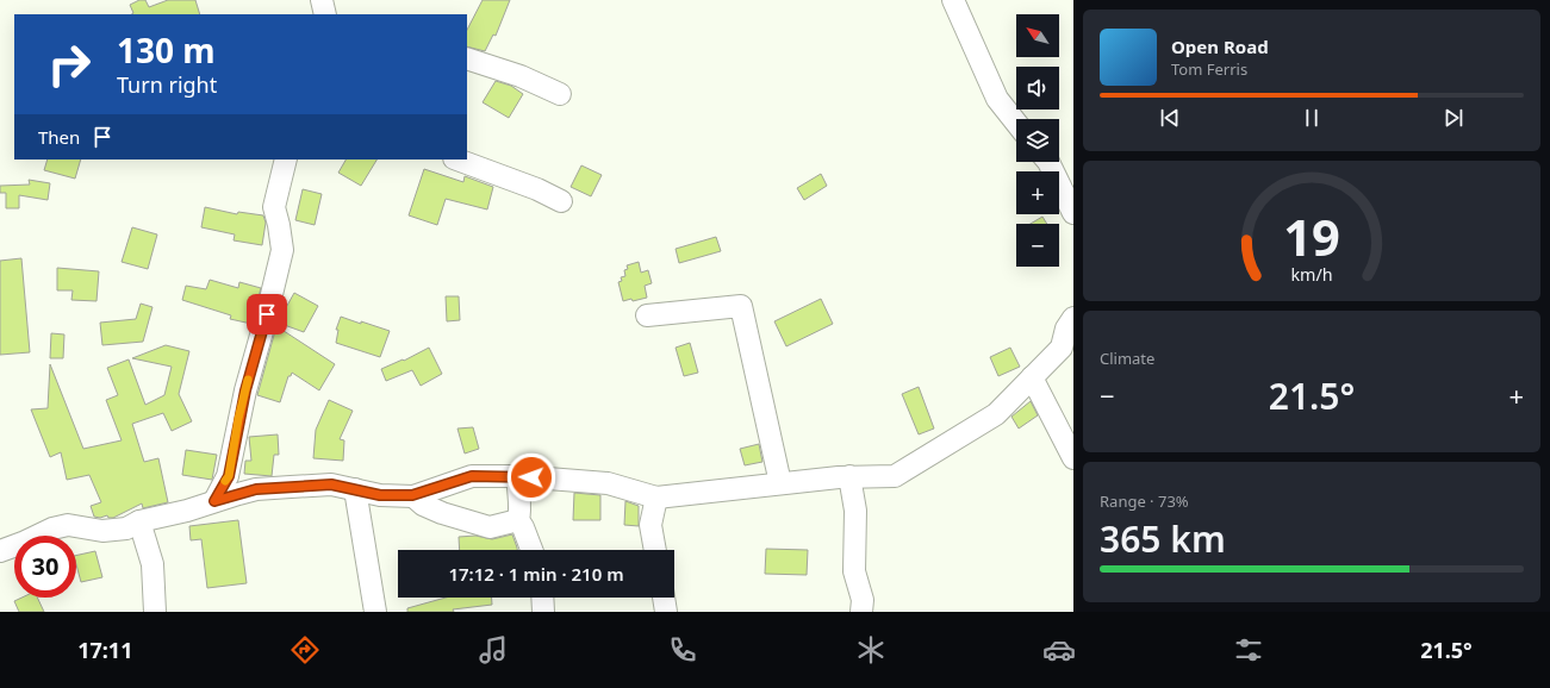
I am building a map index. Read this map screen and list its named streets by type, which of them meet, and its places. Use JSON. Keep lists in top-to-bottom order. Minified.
{"north":"top left","page":{"map_buttons":["+","−"],"turn":["130 m","Turn right"],"song":["Open Road","Tom Ferris"],"then":"Then","tile":["Climate",["Range · 73%","365 km"]],"heat":["−","21.5°","+"],"limit":"30","trip":"17:12 · 1 min · 210 m","tabs":["17:11","21.5°"],"gauge":["19","km/h"]}}
